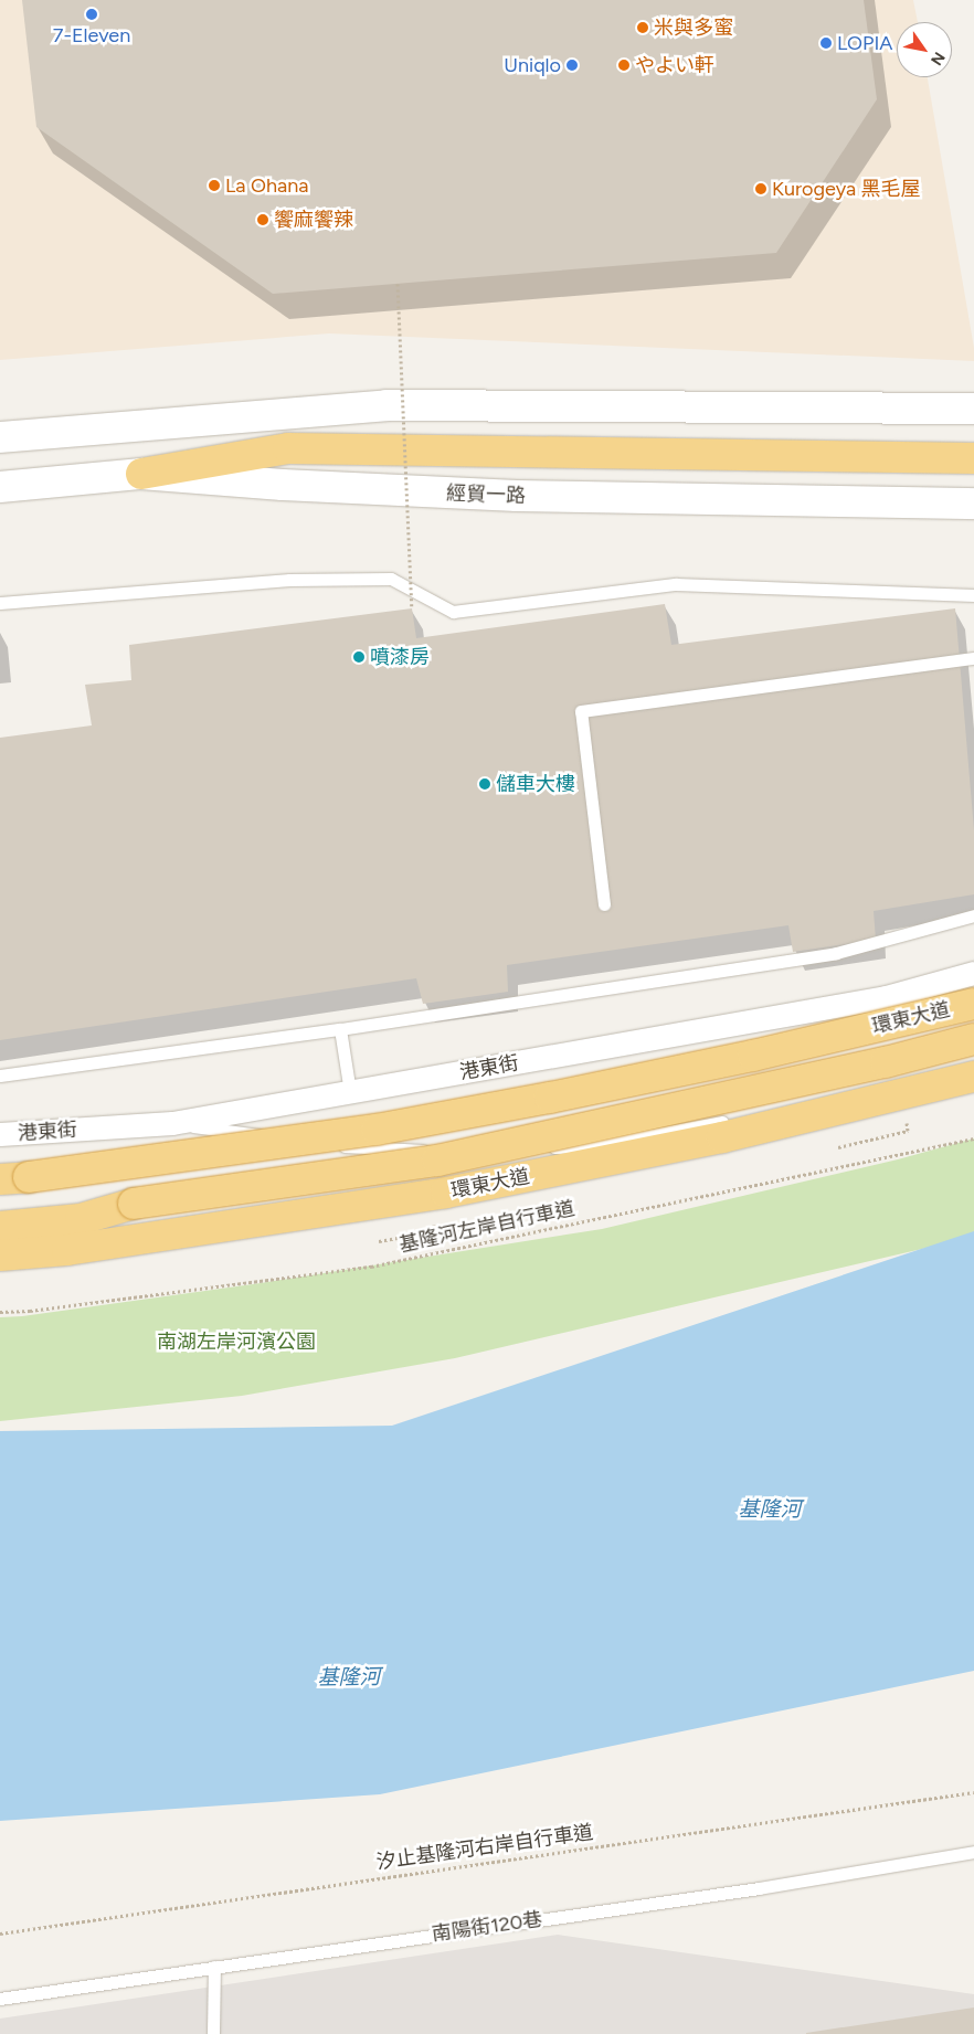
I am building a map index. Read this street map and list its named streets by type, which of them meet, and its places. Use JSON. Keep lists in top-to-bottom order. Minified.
{"streets":{"highway":["環東大道"],"street":["經貿一路","港東街"],"lane":["南陽街120巷"],"path":["基隆河左岸自行車道","汐止基隆河右岸自行車道"]},"water":["基隆河"],"parks":["南湖左岸河濱公園"],"places":["7-Eleven","米與多蜜","LOPIA","Uniqlo","やよい軒","La Ohana","Kurogeya 黑毛屋","饗麻饗辣","噴漆房","儲車大樓"],"north":"bottom right"}
